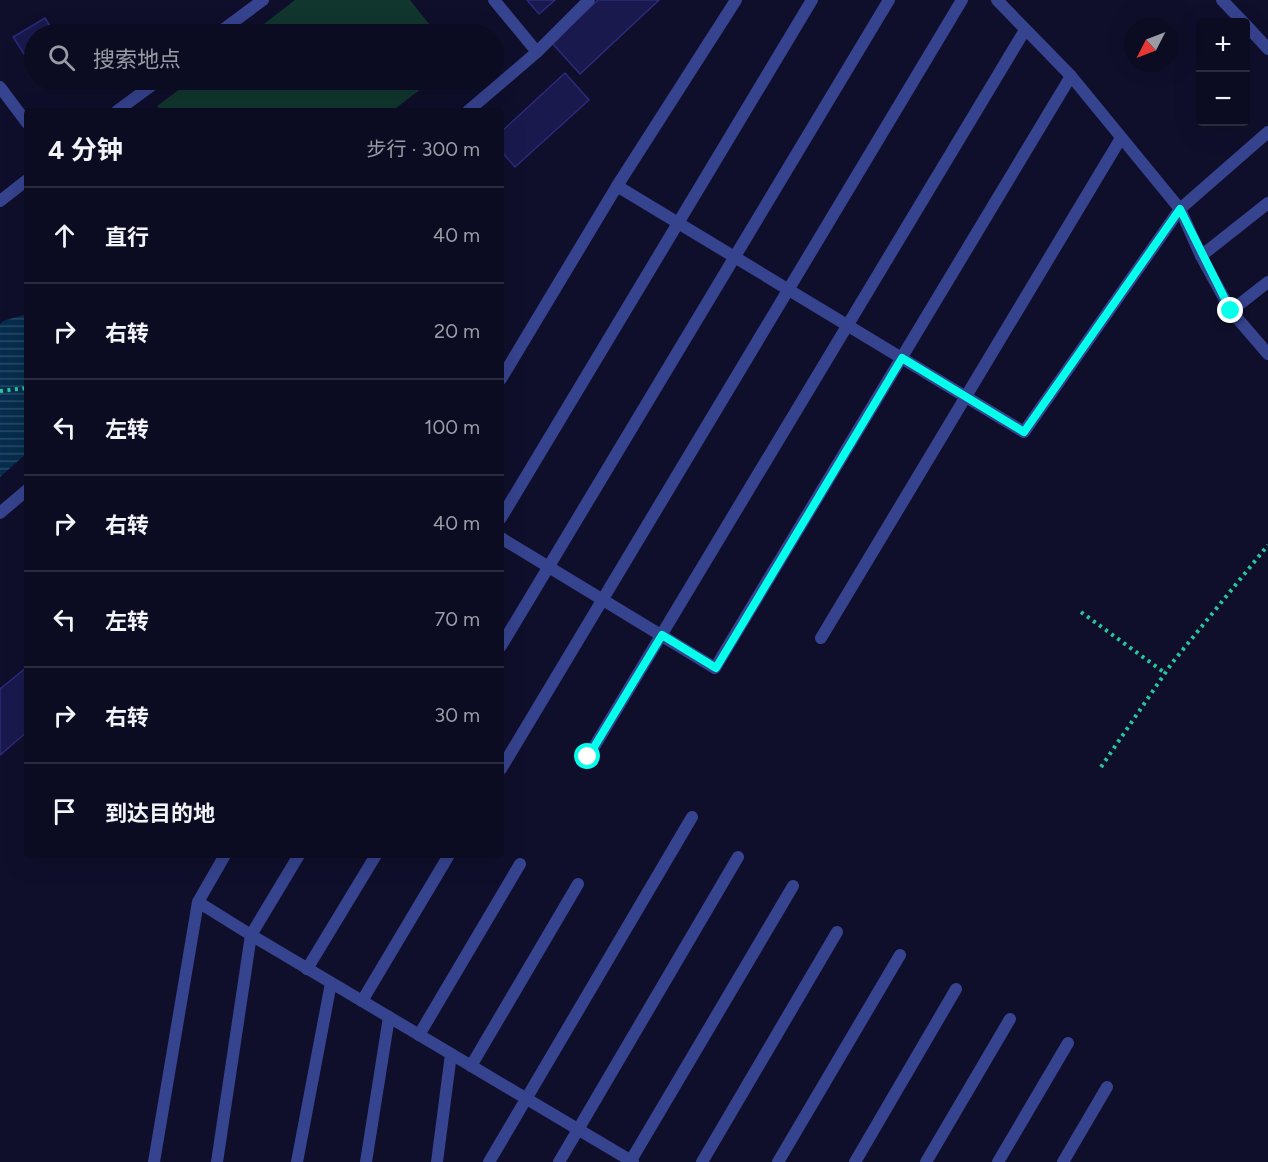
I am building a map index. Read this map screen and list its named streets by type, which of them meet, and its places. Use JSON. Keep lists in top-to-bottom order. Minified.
{"north":"bottom left","page":{"map_buttons":["+","−"],"search":"搜索地点","heading":["4 分钟","步行 · 300 m"],"list":[["直行","40 m"],["右转","20 m"],["左转","100 m"],["右转","40 m"],["左转","70 m"],["右转","30 m"],"到达目的地"]}}
